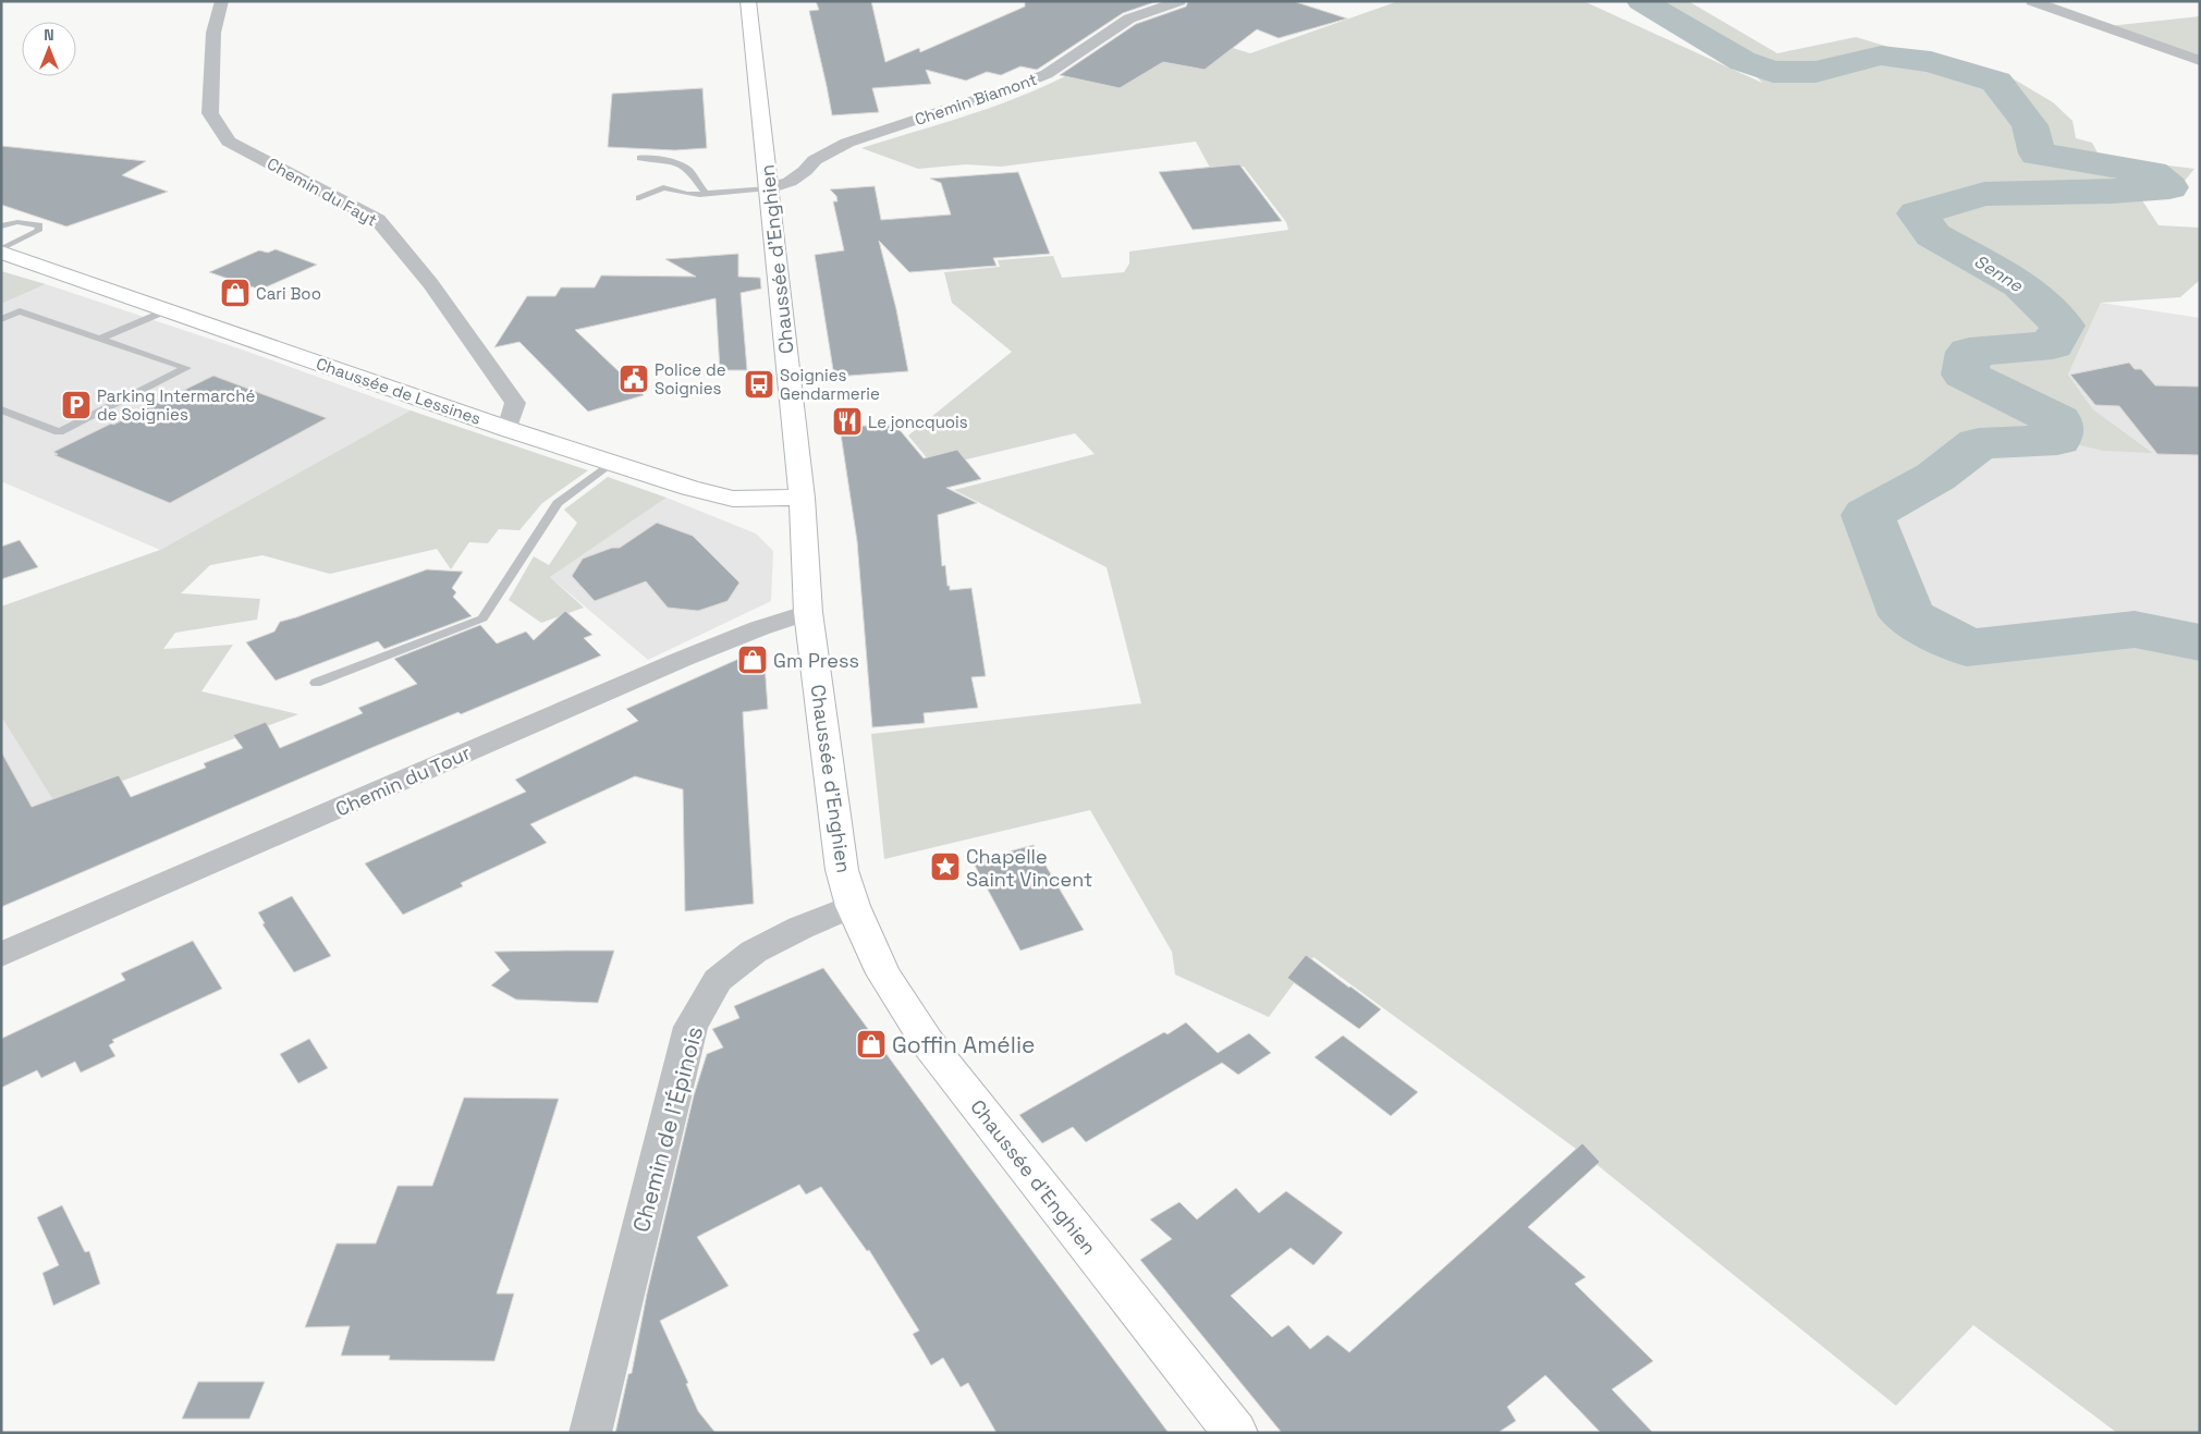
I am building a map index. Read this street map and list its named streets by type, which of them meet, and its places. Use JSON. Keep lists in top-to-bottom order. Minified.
{"streets":{"main road":["Chaussée d'Enghien","Chaussée de Lessines"],"street":["Chemin Biamont","Chemin du Fayt","Chemin du Tour","Chemin de l'Épinois"]},"crossings":[["Chemin Biamont","Chaussée d'Enghien"],["Chemin du Fayt","Chaussée de Lessines"],["Chaussée d'Enghien","Chaussée de Lessines"],["Chaussée d'Enghien","Chemin du Tour"],["Chaussée d'Enghien","Chemin de l'Épinois"]],"water":["Senne"],"places":{"shop":["Cari Boo","Gm Press","Goffin Amélie"],"public building":["Police de Soignies"],"bus stop":["Soignies Gendarmerie"],"parking":["Parking Intermarché de Soignies"],"restaurant":["Le joncquois"],"place":["Chapelle Saint Vincent"]},"north":"top"}
